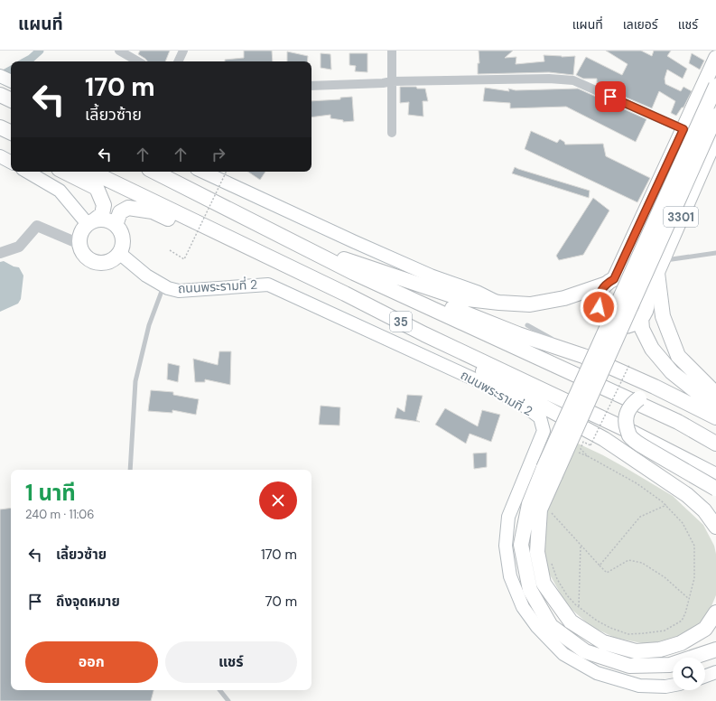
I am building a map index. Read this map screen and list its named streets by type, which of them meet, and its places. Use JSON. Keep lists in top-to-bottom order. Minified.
{"streets":{"main road":["3301","ถนนพระรามที่ 2","35"]},"page":{"header":"แผนที่","nav":["แผนที่","เลเยอร์","แชร์"],"turn":["170 m","เลี้ยวซ้าย"],"heading":["1 นาที","240 m · 11:06"],"list":[{"name":"เลี้ยวซ้าย","value":"170 m"},{"name":"ถึงจุดหมาย","value":"70 m"}],"buttons":["ออก","แชร์"]}}
